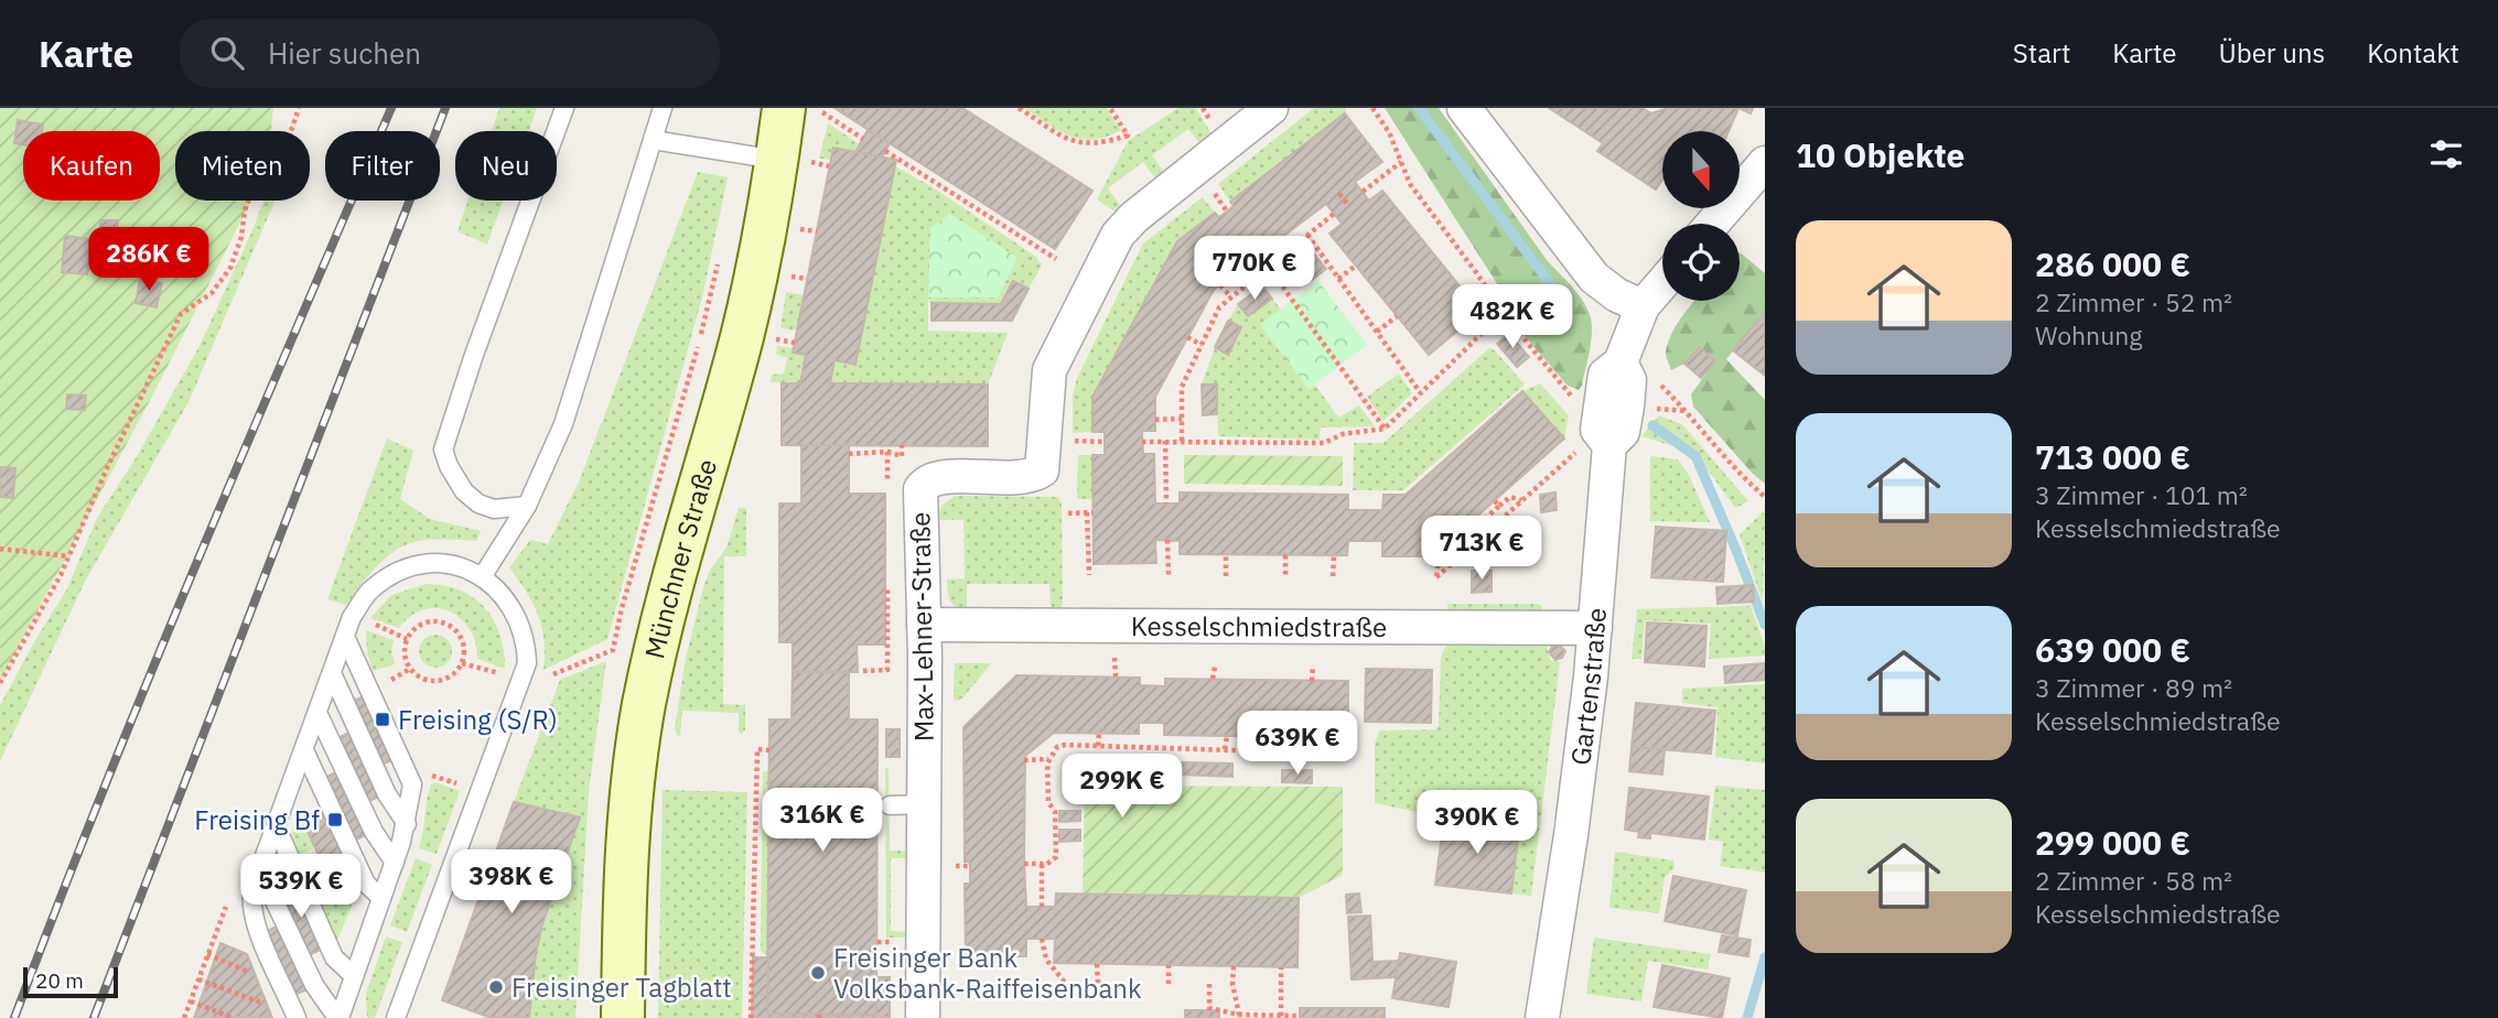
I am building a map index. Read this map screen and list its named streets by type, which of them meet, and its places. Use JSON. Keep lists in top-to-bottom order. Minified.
{"streets":{"main road":["Münchner Straße"],"street":["Kesselschmiedstraße","Max-Lehner-Straße","Gartenstraße"]},"crossings":[["Kesselschmiedstraße","Max-Lehner-Straße"],["Kesselschmiedstraße","Gartenstraße"]],"places":{"transit":["Freising (S/R)","Freising Bf"],"other":["Freisinger Bank Volksbank-Raiffeisenbank","Freisinger Tagblatt"]},"scale_bar":"20 m","north":"bottom","page":{"header":"Karte","search":"Hier suchen","nav":["Start","Karte","Über uns","Kontakt"],"heading":"10 Objekte","chip":["Kaufen","Mieten","Filter","Neu"],"list":[{"name":"286 000 €","note":"2 Zimmer · 52 m² · Wohnung"},{"name":"713 000 €","note":"3 Zimmer · 101 m² · Kesselschmiedstraße"},{"name":"639 000 €","note":"3 Zimmer · 89 m² · Kesselschmiedstraße"},{"name":"299 000 €","note":"2 Zimmer · 58 m² · Kesselschmiedstraße"}],"price":["286K €","770K €","482K €","713K €","639K €","299K €","316K €","390K €","398K €","539K €"],"scale":"20 m"}}
